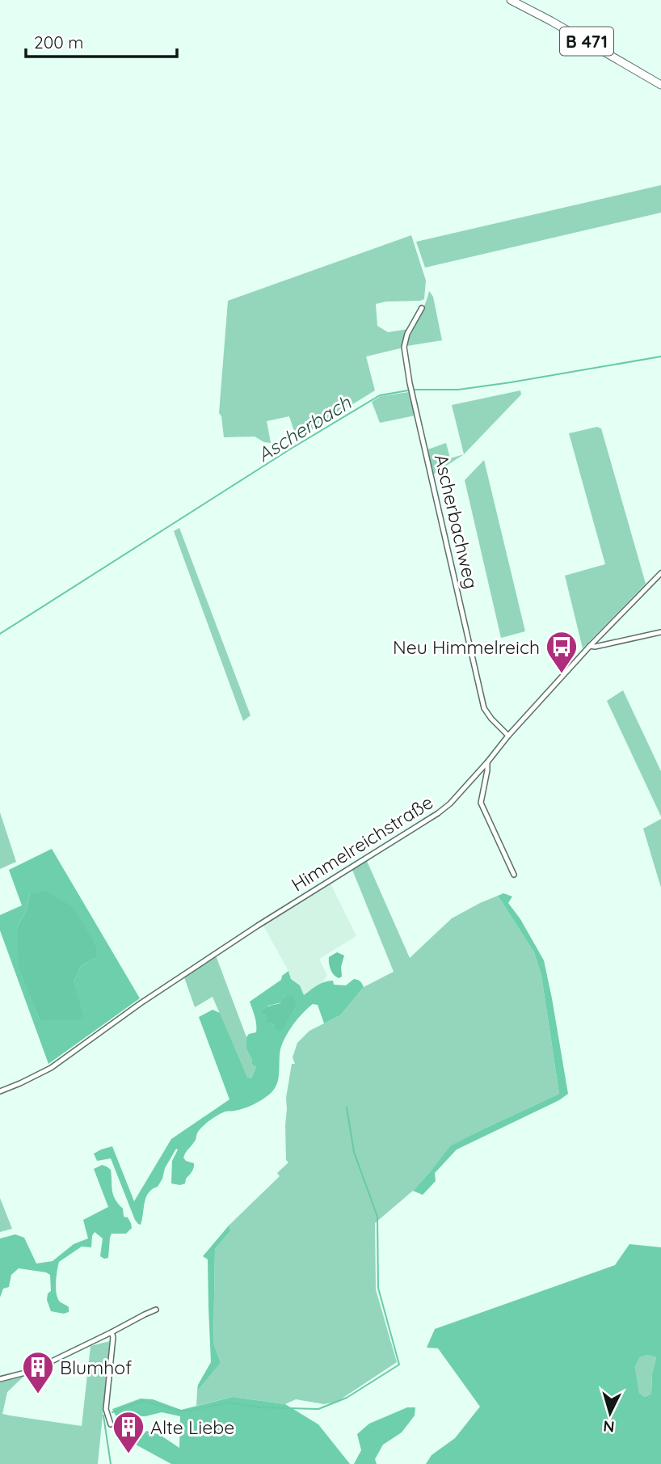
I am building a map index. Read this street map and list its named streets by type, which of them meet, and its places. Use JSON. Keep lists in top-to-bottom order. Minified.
{"streets":{"highway":["B 471"],"street":["Ascherbachweg","Himmelreichstraße"]},"crossings":[["Ascherbachweg","Himmelreichstraße"]],"water":["Ascherbach"],"places":{"bus stop":["Neu Himmelreich"],"building":["Blumhof","Alte Liebe"]},"scale_bar":"200 m","north":"bottom"}
